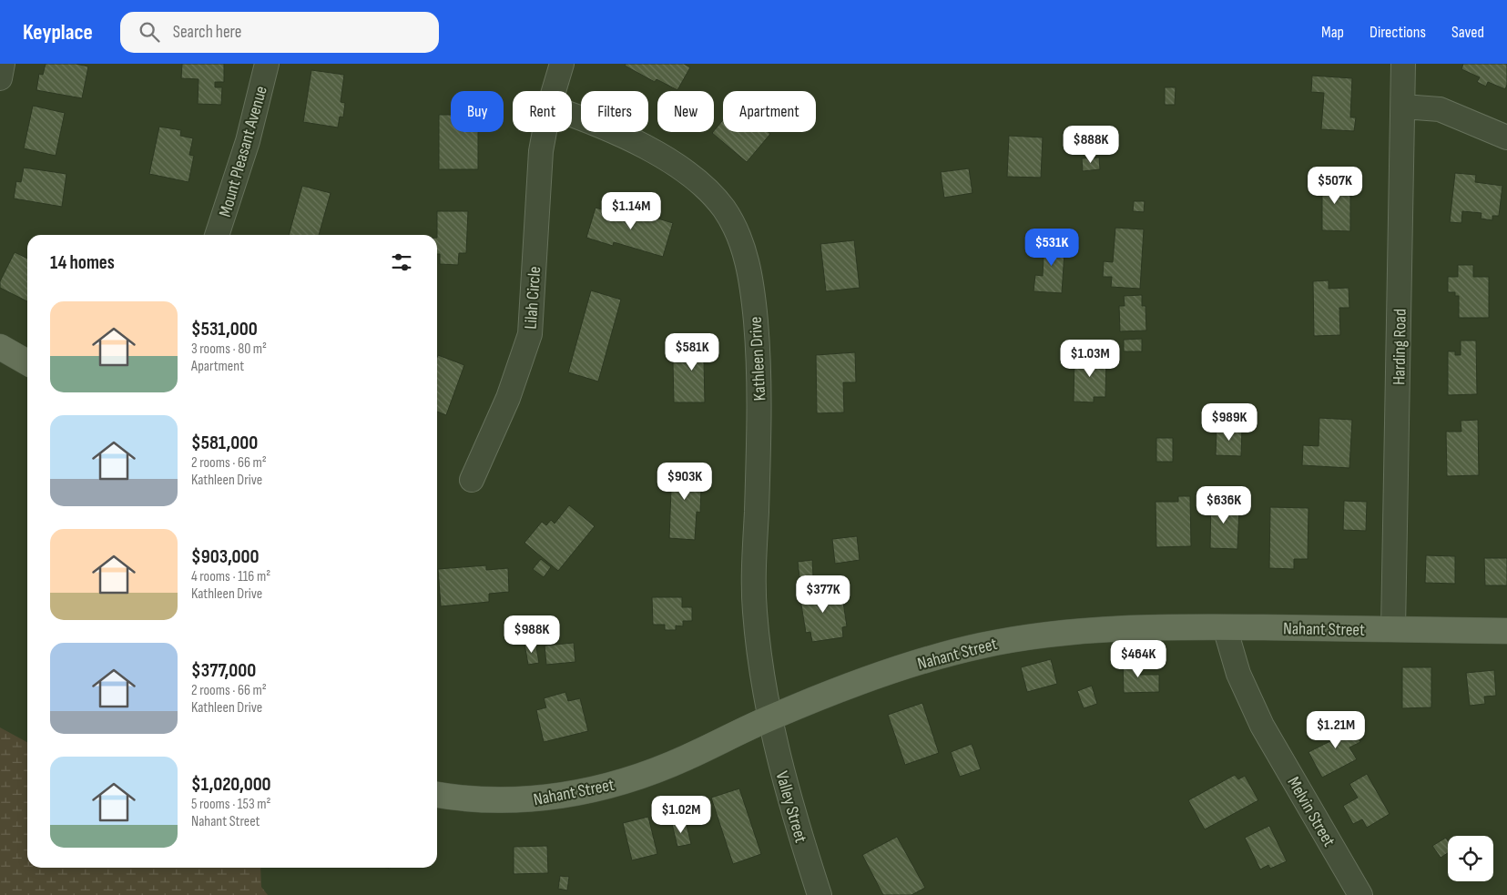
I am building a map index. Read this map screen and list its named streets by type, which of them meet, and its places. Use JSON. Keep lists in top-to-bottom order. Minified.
{"streets":{"main road":["Nahant Street"],"street":["Mount Pleasant Avenue","Lilah Circle","Harding Road","Kathleen Drive","Valley Street","Melvin Street"]},"crossings":[["Harding Road","Nahant Street"],["Kathleen Drive","Nahant Street"],["Kathleen Drive","Valley Street"],["Nahant Street","Valley Street"],["Nahant Street","Melvin Street"]],"page":{"header":"Keyplace","search":"Search here","nav":["Map","Directions","Saved"],"chip":["Buy","Rent","Filters","New","Apartment"],"price":["$888K","$507K","$1.14M","$531K","$581K","$1.03M","$989K","$903K","$636K","$377K","$988K","$464K","$1.21M","$1.02M"],"heading":"14 homes","list":[{"name":"$531,000","note":"3 rooms · 80 m² · Apartment"},{"name":"$581,000","note":"2 rooms · 66 m² · Kathleen Drive"},{"name":"$903,000","note":"4 rooms · 116 m² · Kathleen Drive"},{"name":"$377,000","note":"2 rooms · 66 m² · Kathleen Drive"},{"name":"$1,020,000","note":"5 rooms · 153 m² · Nahant Street"}]}}
